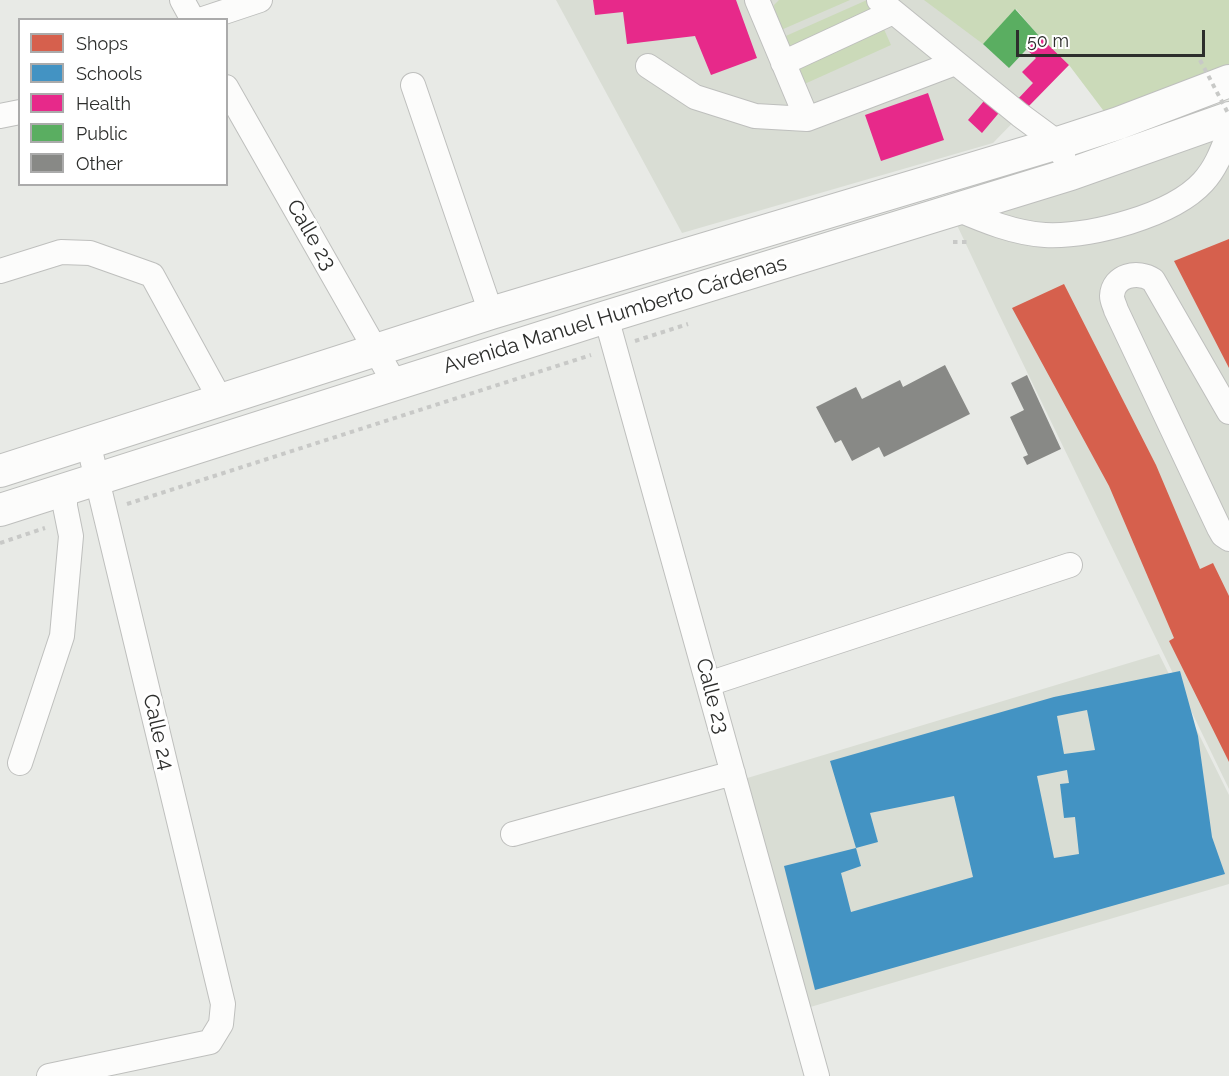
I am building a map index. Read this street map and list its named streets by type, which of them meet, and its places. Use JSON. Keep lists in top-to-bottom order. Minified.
{"streets":{"main road":["Avenida Manuel Humberto Cárdenas"],"street":["Calle 23","Calle 24"]},"crossings":[["Calle 23","Avenida Manuel Humberto Cárdenas"],["Avenida Manuel Humberto Cárdenas","Calle 24"]],"legend":["Shops","Schools","Health","Public","Other"],"scale_bar":"50 m"}
